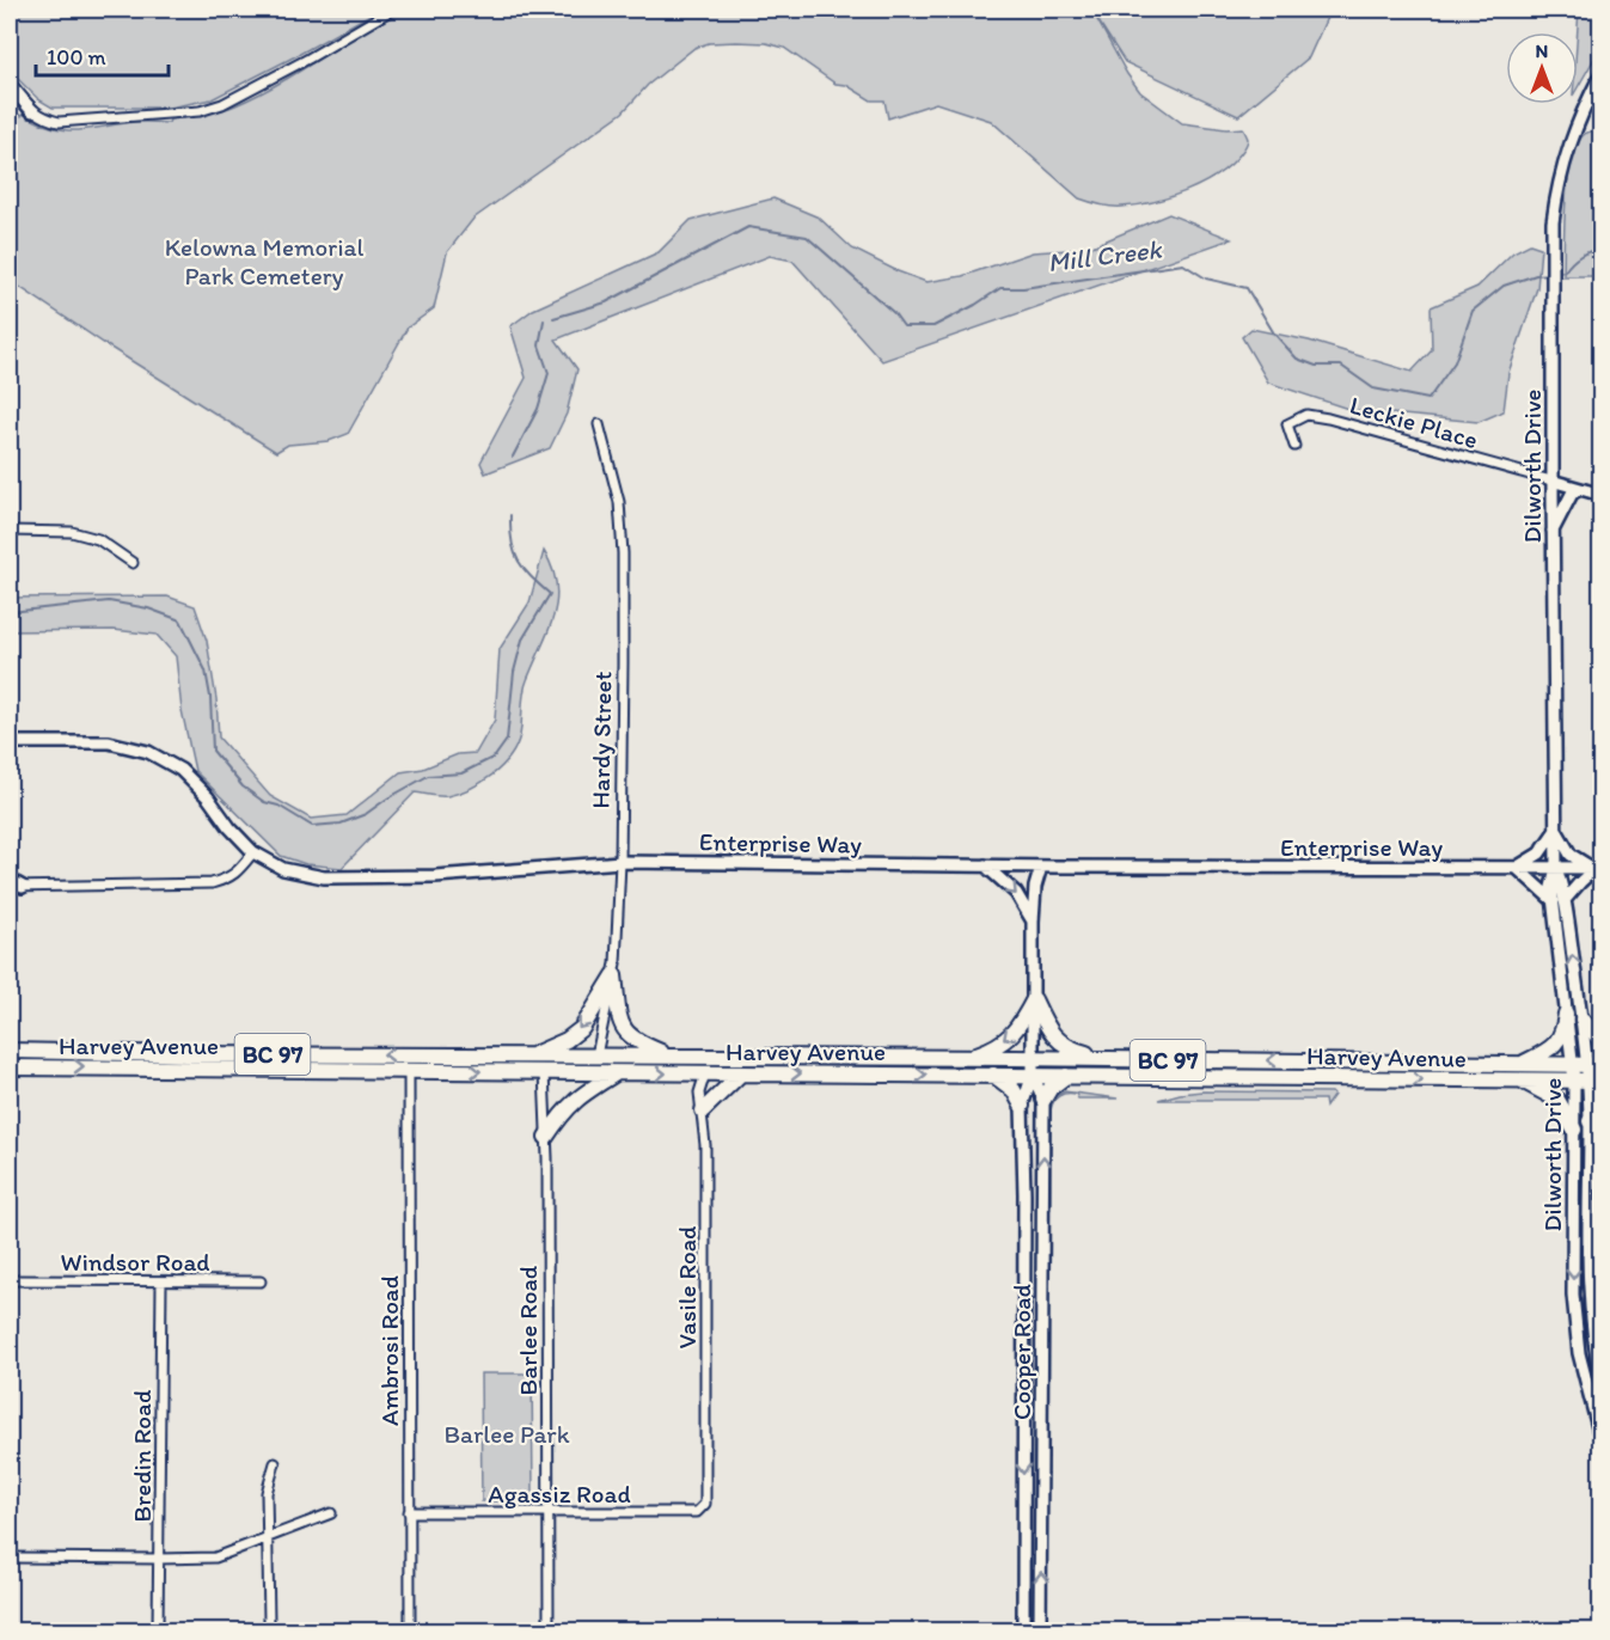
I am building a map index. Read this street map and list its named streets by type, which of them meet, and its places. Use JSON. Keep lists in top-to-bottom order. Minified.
{"streets":{"highway":["Harvey Avenue","BC 97"],"main road":["Dilworth Drive","Enterprise Way","Cooper Road"],"street":["Leckie Place","Hardy Street","Windsor Road","Vasile Road","Barlee Road","Ambrosi Road","Bredin Road","Agassiz Road"]},"crossings":[["Leckie Place","Dilworth Drive"],["Dilworth Drive","Enterprise Way"],["Dilworth Drive","Harvey Avenue"],["Hardy Street","Enterprise Way"],["Hardy Street","Harvey Avenue"],["Enterprise Way","Cooper Road"],["Harvey Avenue","Vasile Road"],["Harvey Avenue","Barlee Road"],["Harvey Avenue","Ambrosi Road"],["Harvey Avenue","Cooper Road"],["Windsor Road","Bredin Road"],["Vasile Road","Agassiz Road"],["Barlee Road","Agassiz Road"],["Ambrosi Road","Agassiz Road"]],"water":["Mill Creek"],"parks":["Kelowna Memorial Park Cemetery","Barlee Park"],"scale_bar":"100 m","north":"top"}
